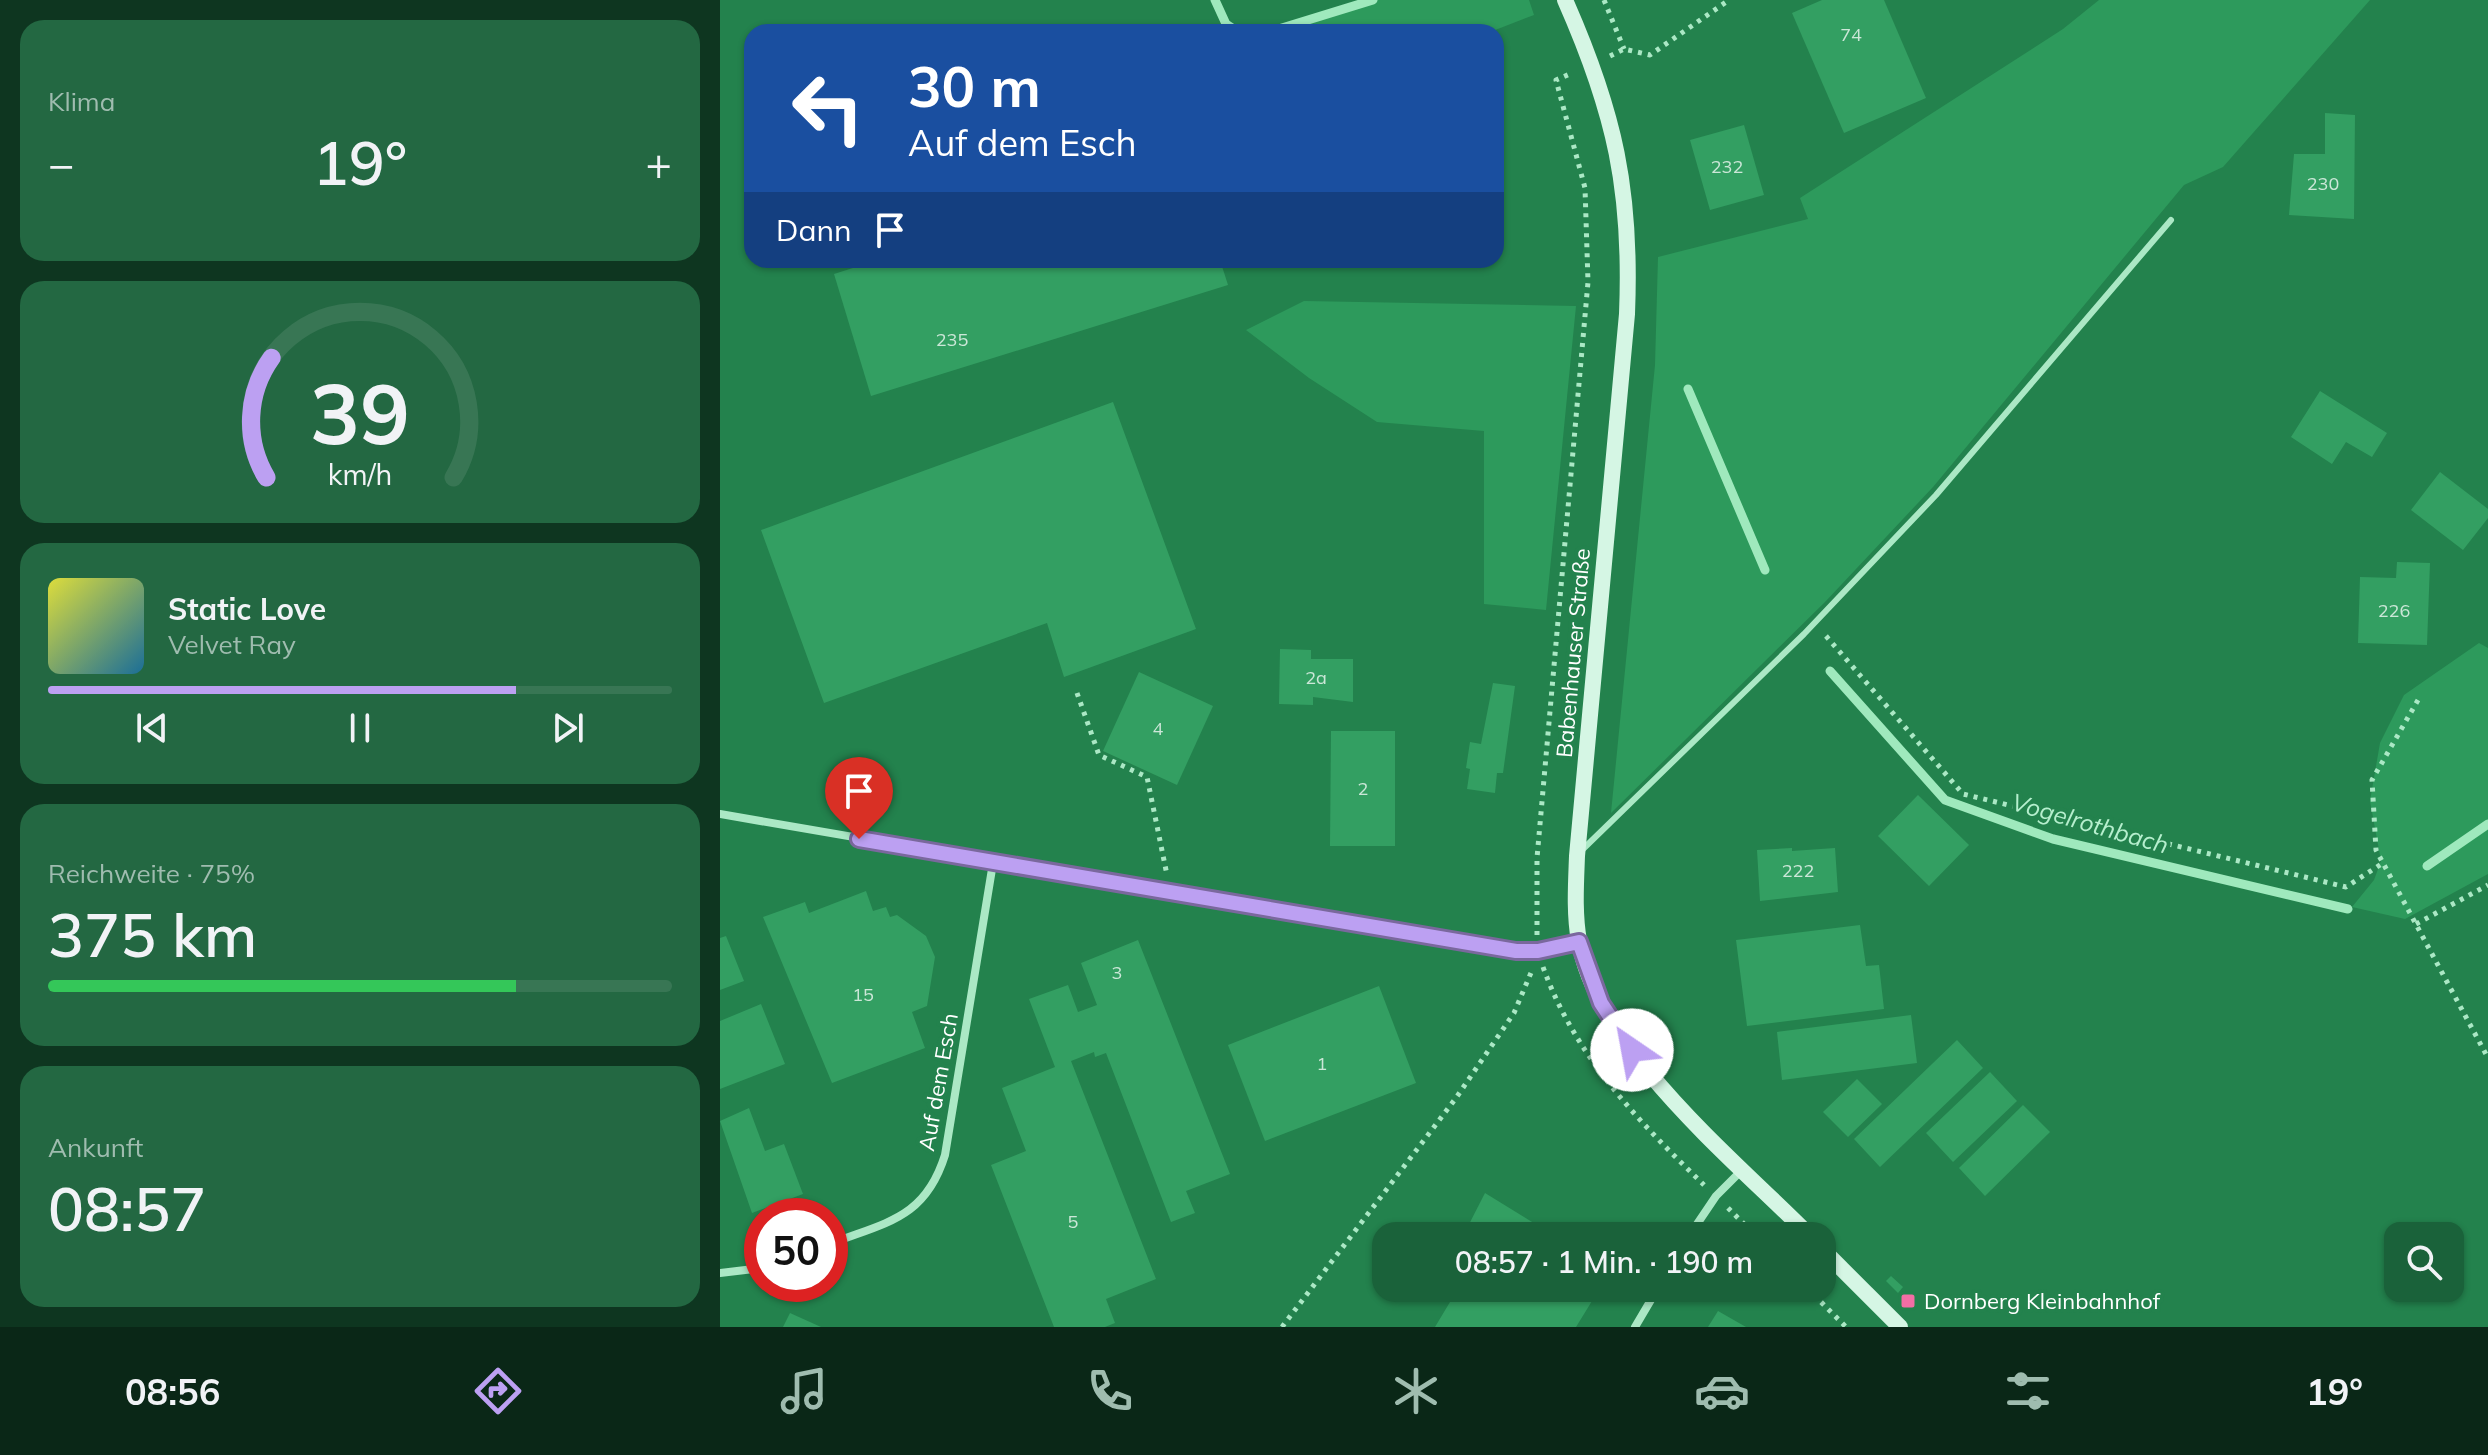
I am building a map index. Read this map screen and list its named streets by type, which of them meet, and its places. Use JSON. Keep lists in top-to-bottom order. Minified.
{"streets":{"main road":["Babenhauser Straße"],"street":["Auf dem Esch"]},"water":["Vogelrothbach"],"places":{"transit":["Dornberg Kleinbahnhof"]},"house_numbers":["74","232","230","235","226","2a","4","2","222","3","15","1","5"],"page":{"tile":["Klima",["Reichweite · 75%","375 km"],["Ankunft","08:57"]],"turn":["30 m","Auf dem Esch"],"heat":["−","19°","+"],"then":"Dann","song":["Static Love","Velvet Ray"],"limit":"50","trip":"08:57 · 1 Min. · 190 m","tabs":["08:56","19°"],"gauge":["39","km/h"]}}
